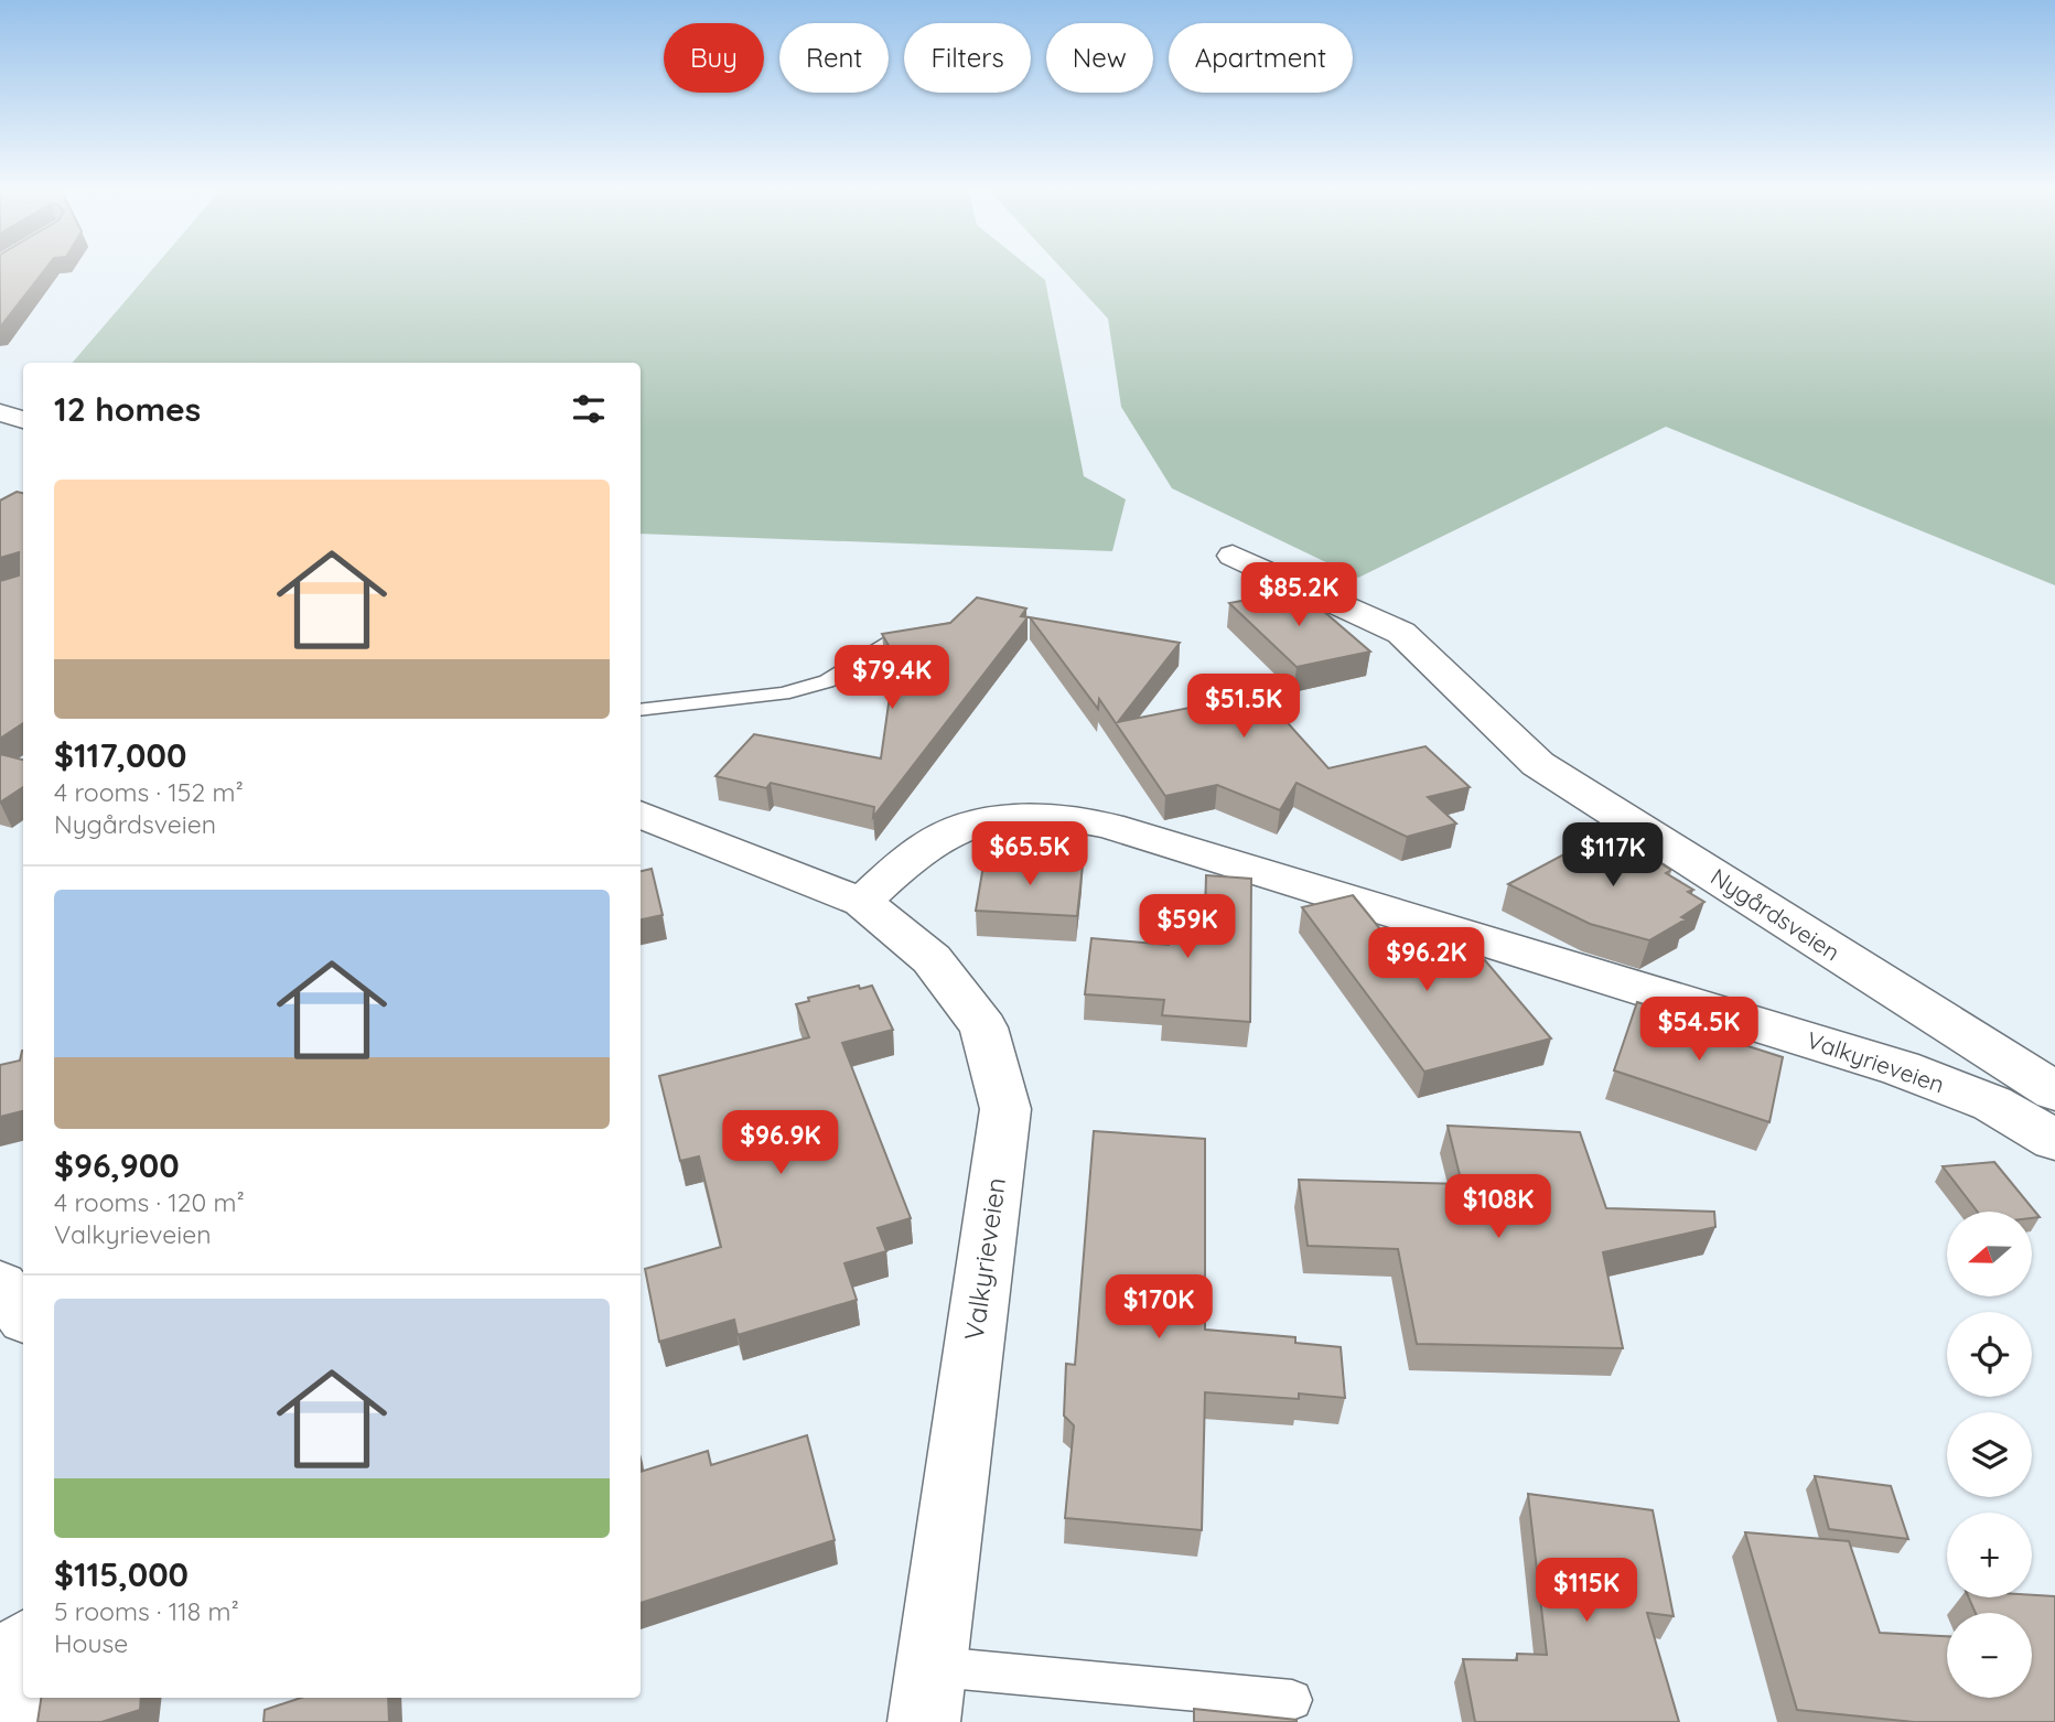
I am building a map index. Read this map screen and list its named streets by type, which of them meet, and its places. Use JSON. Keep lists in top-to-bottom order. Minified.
{"streets":{"street":["Nygårdsveien","Valkyrieveien"]},"north":"left","page":{"chip":["Buy","Rent","Filters","New","Apartment"],"heading":"12 homes","list":[{"name":"$117,000","note":"4 rooms · 152 m² · Nygårdsveien"},{"name":"$96,900","note":"4 rooms · 120 m² · Valkyrieveien"},{"name":"$115,000","note":"5 rooms · 118 m² · House"}],"price":["$85.2K","$79.4K","$51.5K","$65.5K","$117K","$59K","$96.2K","$54.5K","$96.9K","$108K","$170K","$115K"],"map_buttons":["+","−"]}}
